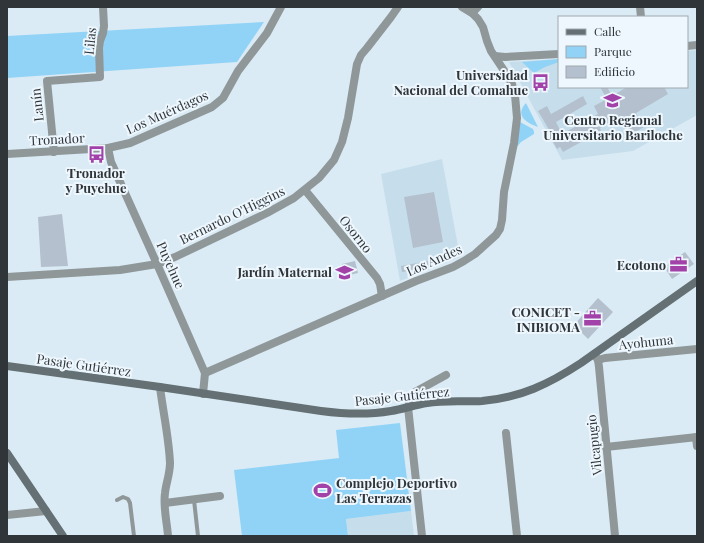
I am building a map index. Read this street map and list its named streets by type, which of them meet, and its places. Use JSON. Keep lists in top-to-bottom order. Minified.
{"streets":{"main road":["Pasaje Gutiérrez"],"street":["Lilas","Lanín","Los Muérdagos","Tronador","Bernardo O'Higgins","Osorno","Los Andes","Puyehue","Ayohuma","Vilcapugio"]},"crossings":[["Lilas","Lanín"],["Lanín","Tronador"],["Los Muérdagos","Tronador"],["Los Muérdagos","Puyehue"],["Tronador","Puyehue"],["Bernardo O'Higgins","Osorno"],["Bernardo O'Higgins","Puyehue"],["Osorno","Los Andes"],["Los Andes","Puyehue"],["Puyehue","Pasaje Gutiérrez"],["Ayohuma","Pasaje Gutiérrez"],["Ayohuma","Vilcapugio"],["Pasaje Gutiérrez","Vilcapugio"]],"places":{"bus stop":["Universidad Nacional del Comahue","Tronador y Puyehue"],"school or university":["Centro Regional Universitario Bariloche","Jardín Maternal"],"office":["Ecotono","CONICET - INIBIOMA"],"sports":["Complejo Deportivo Las Terrazas"]},"legend":["Calle","Parque","Edificio"]}
